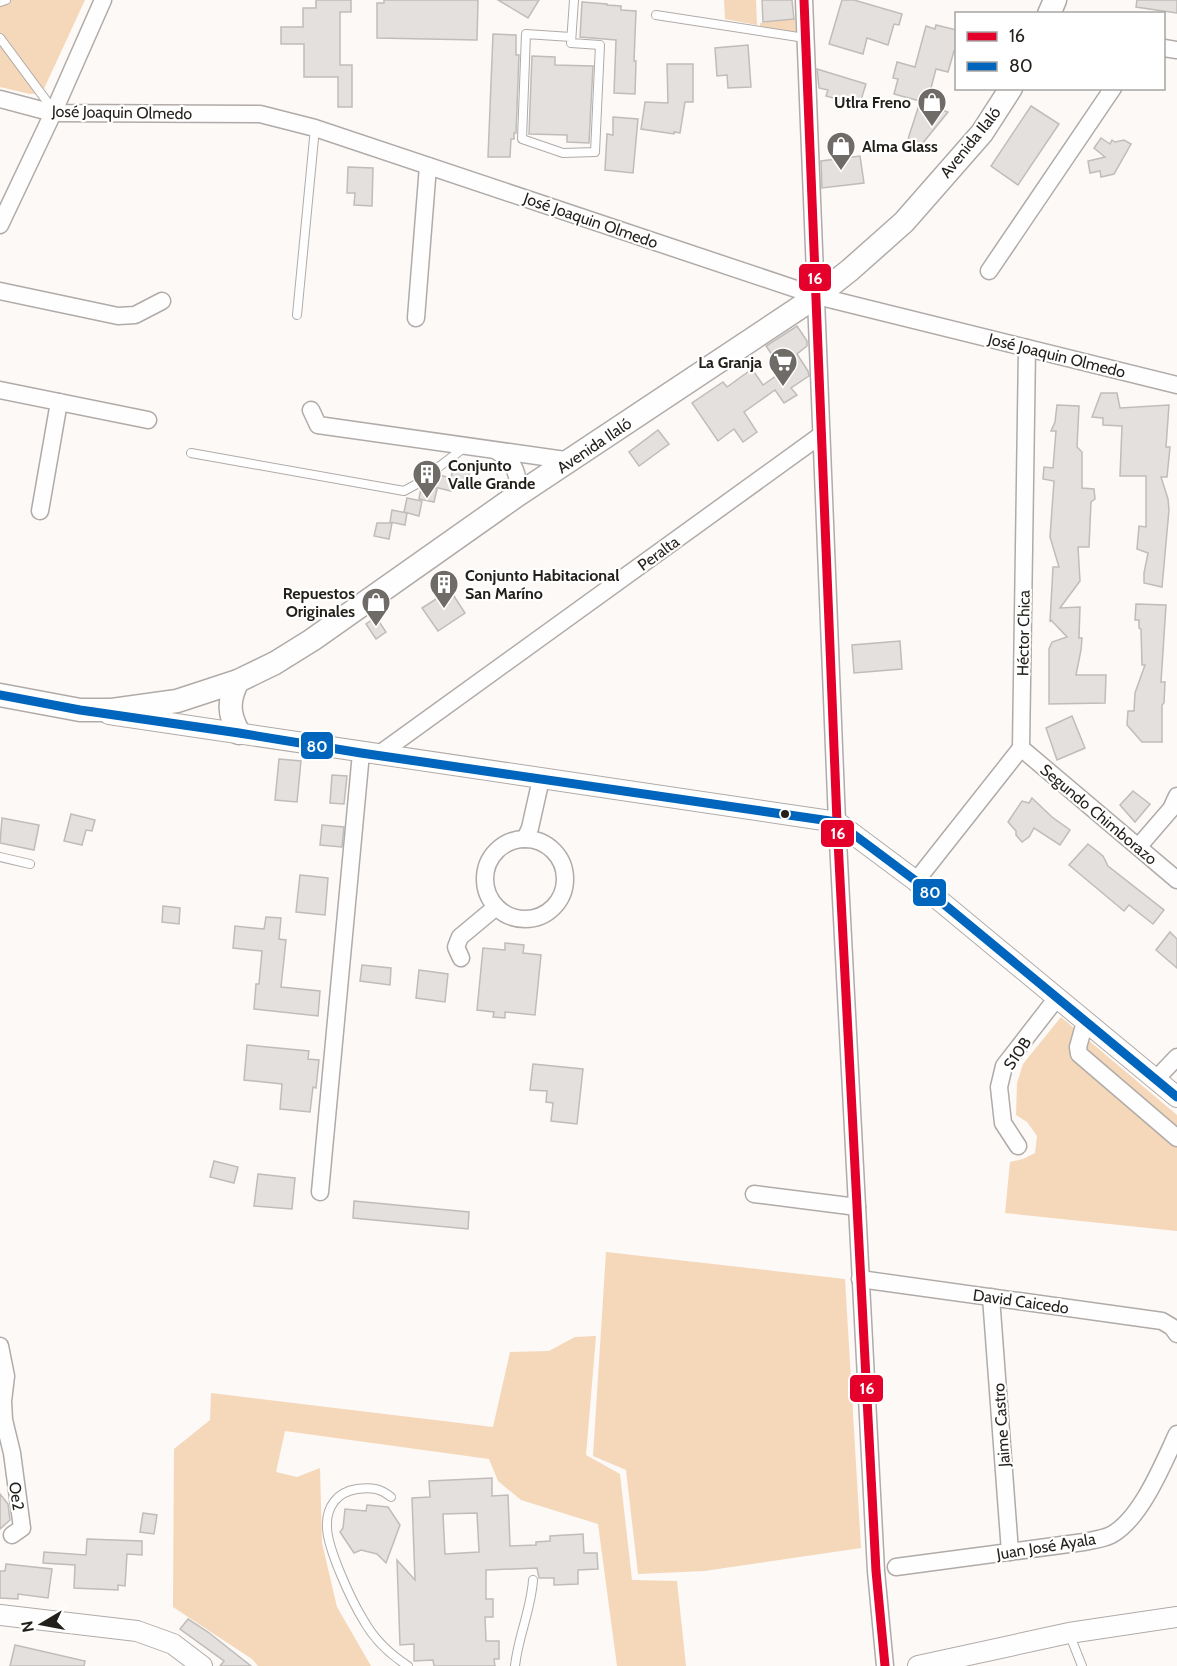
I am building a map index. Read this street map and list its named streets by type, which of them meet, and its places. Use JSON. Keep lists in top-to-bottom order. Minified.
{"streets":{"main road":["Avenida Ilaló"],"street":["José Joaquin Olmedo","Peralta","Héctor Chica","Segundo Chimborazo","S10B","David Caicedo","Jaime Castro","Oe2","Juan José Ayala"]},"crossings":[["José Joaquin Olmedo","Avenida Ilaló"],["José Joaquin Olmedo","Héctor Chica"],["Héctor Chica","Segundo Chimborazo"],["David Caicedo","Jaime Castro"],["Jaime Castro","Juan José Ayala"]],"places":{"shop":["Utlra Freno","Alma Glass","Repuestos Originales"],"supermarket":["La Granja"],"building":["Conjunto Valle Grande","Conjunto Habitacional San Maríno"]},"lines":["transit line 16","transit line 80"],"legend":["16","80"],"north":"left"}
